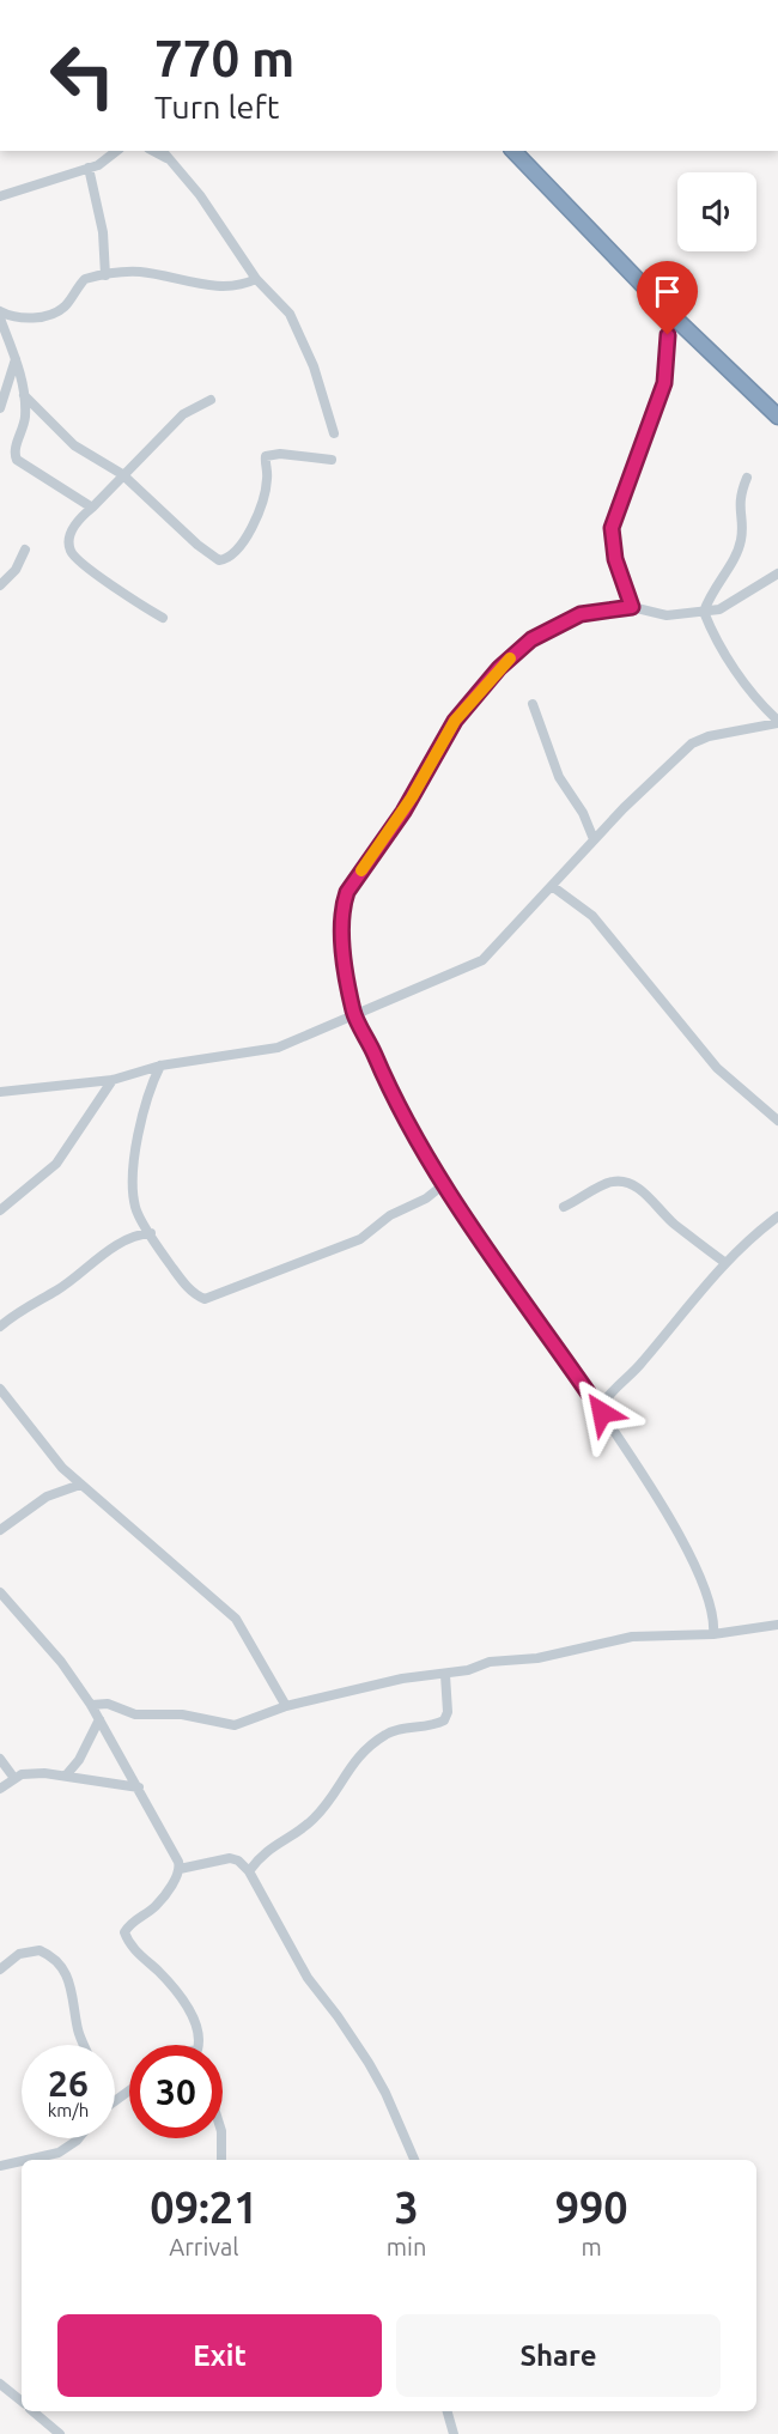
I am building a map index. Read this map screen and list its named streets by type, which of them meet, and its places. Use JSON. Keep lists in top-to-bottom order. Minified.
{"page":{"turn":["770 m","Turn left"],"speed":"26 km/h","limit":"30","eta":["09:21","Arrival","3","min","990","m"],"buttons":["Exit","Share"]}}
